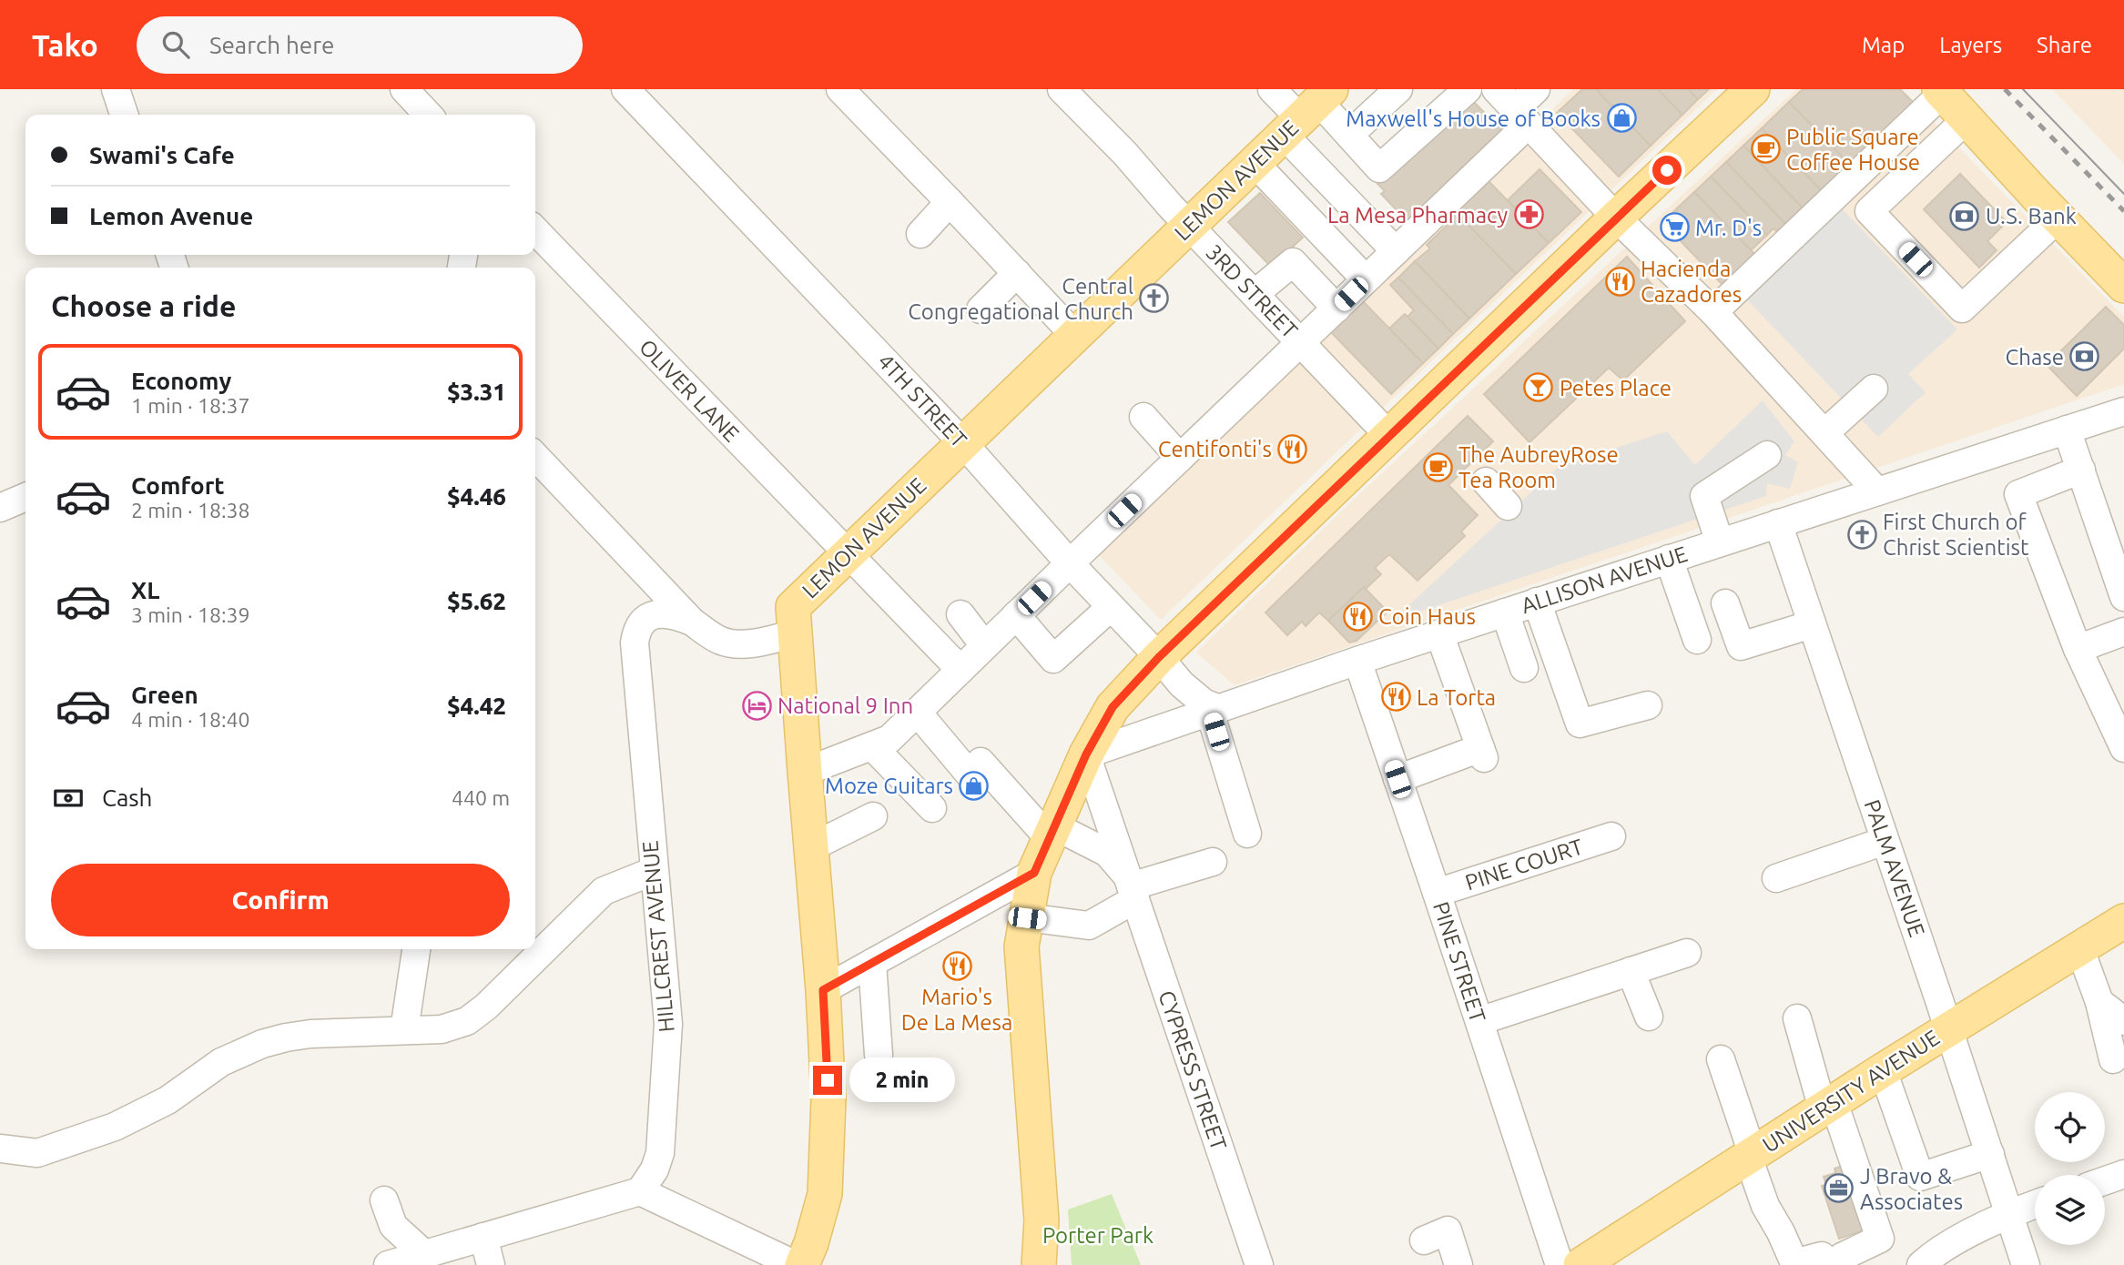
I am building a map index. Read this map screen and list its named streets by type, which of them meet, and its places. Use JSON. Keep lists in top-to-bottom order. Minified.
{"streets":{"main road":["LEMON AVENUE","UNIVERSITY AVENUE"],"street":["3RD STREET","OLIVER LANE","4TH STREET","ALLISON AVENUE","PINE COURT","PALM AVENUE","HILLCREST AVENUE","PINE STREET","CYPRESS STREET"]},"crossings":[["LEMON AVENUE","3RD STREET"],["LEMON AVENUE","OLIVER LANE"],["LEMON AVENUE","4TH STREET"],["LEMON AVENUE","HILLCREST AVENUE"],["4TH STREET","ALLISON AVENUE"],["ALLISON AVENUE","PALM AVENUE"],["ALLISON AVENUE","PINE STREET"],["ALLISON AVENUE","CYPRESS STREET"],["PINE COURT","PINE STREET"],["PALM AVENUE","UNIVERSITY AVENUE"]],"parks":["Porter Park"],"places":{"shop":["Maxwell's House of Books","Moze Guitars"],"cafe":["Public Square Coffee House","The AubreyRose Tea Room"],"pharmacy":["La Mesa Pharmacy"],"bank":["U.S. Bank","Chase"],"supermarket":["Mr. D's"],"restaurant":["Hacienda Cazadores","Centifonti's","Coin Haus","La Torta","Mario's De La Mesa"],"church":["Central Congregational Church","First Church of Christ Scientist"],"bar":["Petes Place"],"hotel":["National 9 Inn"],"office":["J Bravo & Associates"]},"page":{"header":"Tako","search":"Search here","nav":["Map","Layers","Share"],"banner":["Swami's Cafe","Lemon Avenue"],"heading":"Choose a ride","list":[{"name":"Economy","note":"1 min · 18:37","value":"$3.31"},{"name":"Comfort","note":"2 min · 18:38","value":"$4.46"},{"name":"XL","note":"3 min · 18:39","value":"$5.62"},{"name":"Green","note":"4 min · 18:40","value":"$4.42"}],"pay":["Cash","440 m"],"buttons":"Confirm","bubble":"2 min"}}
